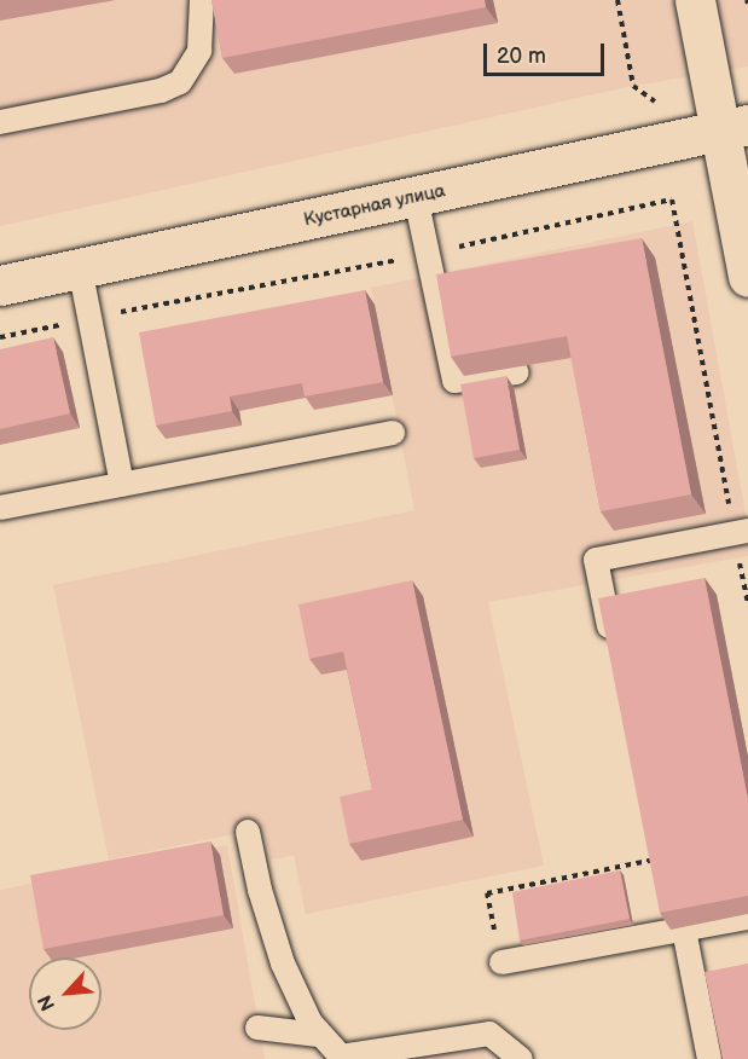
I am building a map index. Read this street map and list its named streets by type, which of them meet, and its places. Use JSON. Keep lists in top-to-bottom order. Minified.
{"streets":{"street":["Кустарная улица"]},"scale_bar":"20 m","north":"bottom left"}
